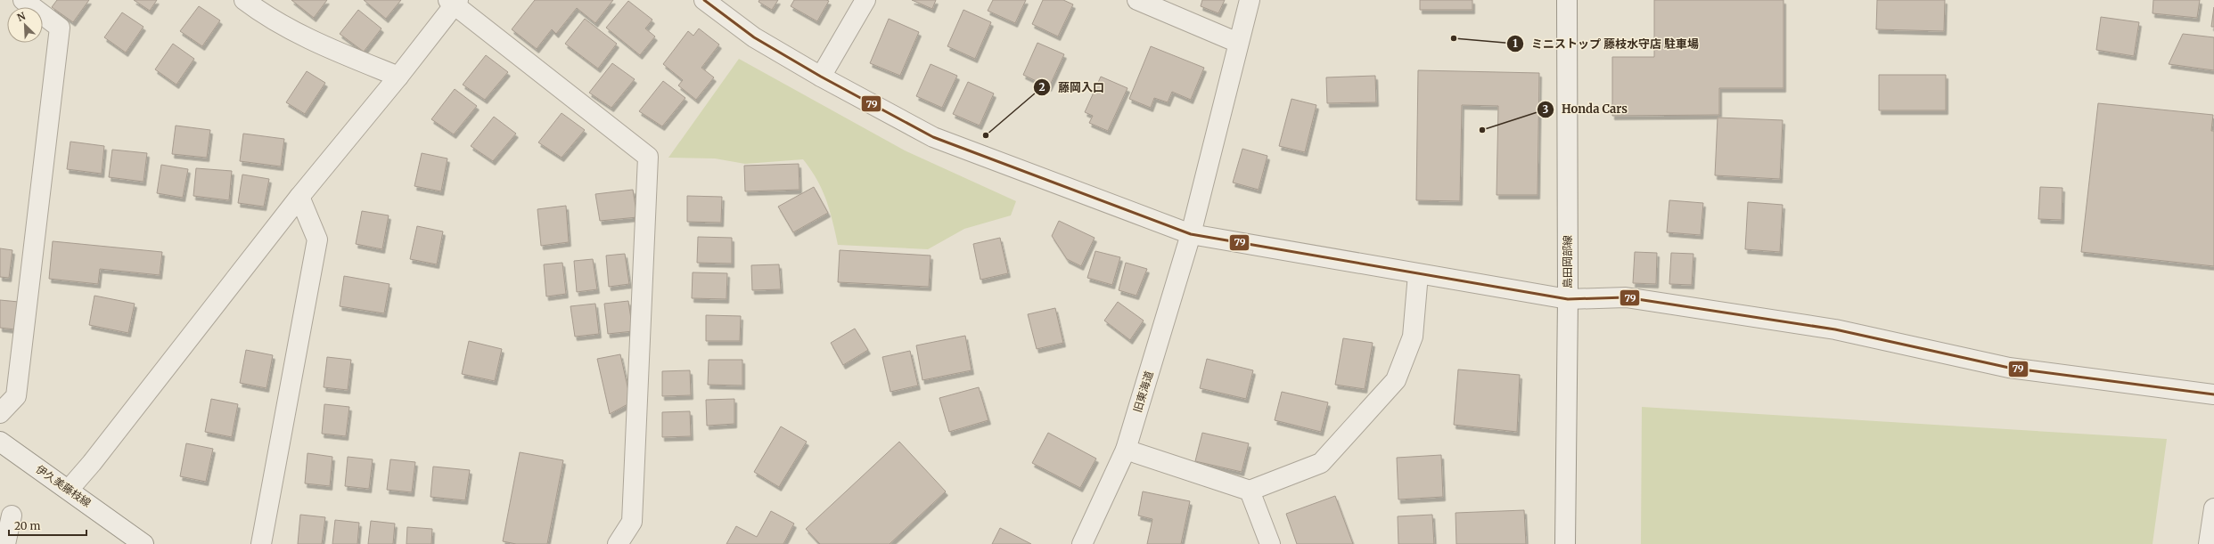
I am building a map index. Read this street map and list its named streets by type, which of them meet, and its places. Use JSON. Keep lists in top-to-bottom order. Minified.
{"streets":{"street":["島田岡部線","旧東海道","伊久美藤枝線"]},"places":["ミニストップ 藤枝水守店 駐車場","Honda Cars","藤岡入口"],"lines":["transit line 79"],"scale_bar":"20 m","north":"top left"}
